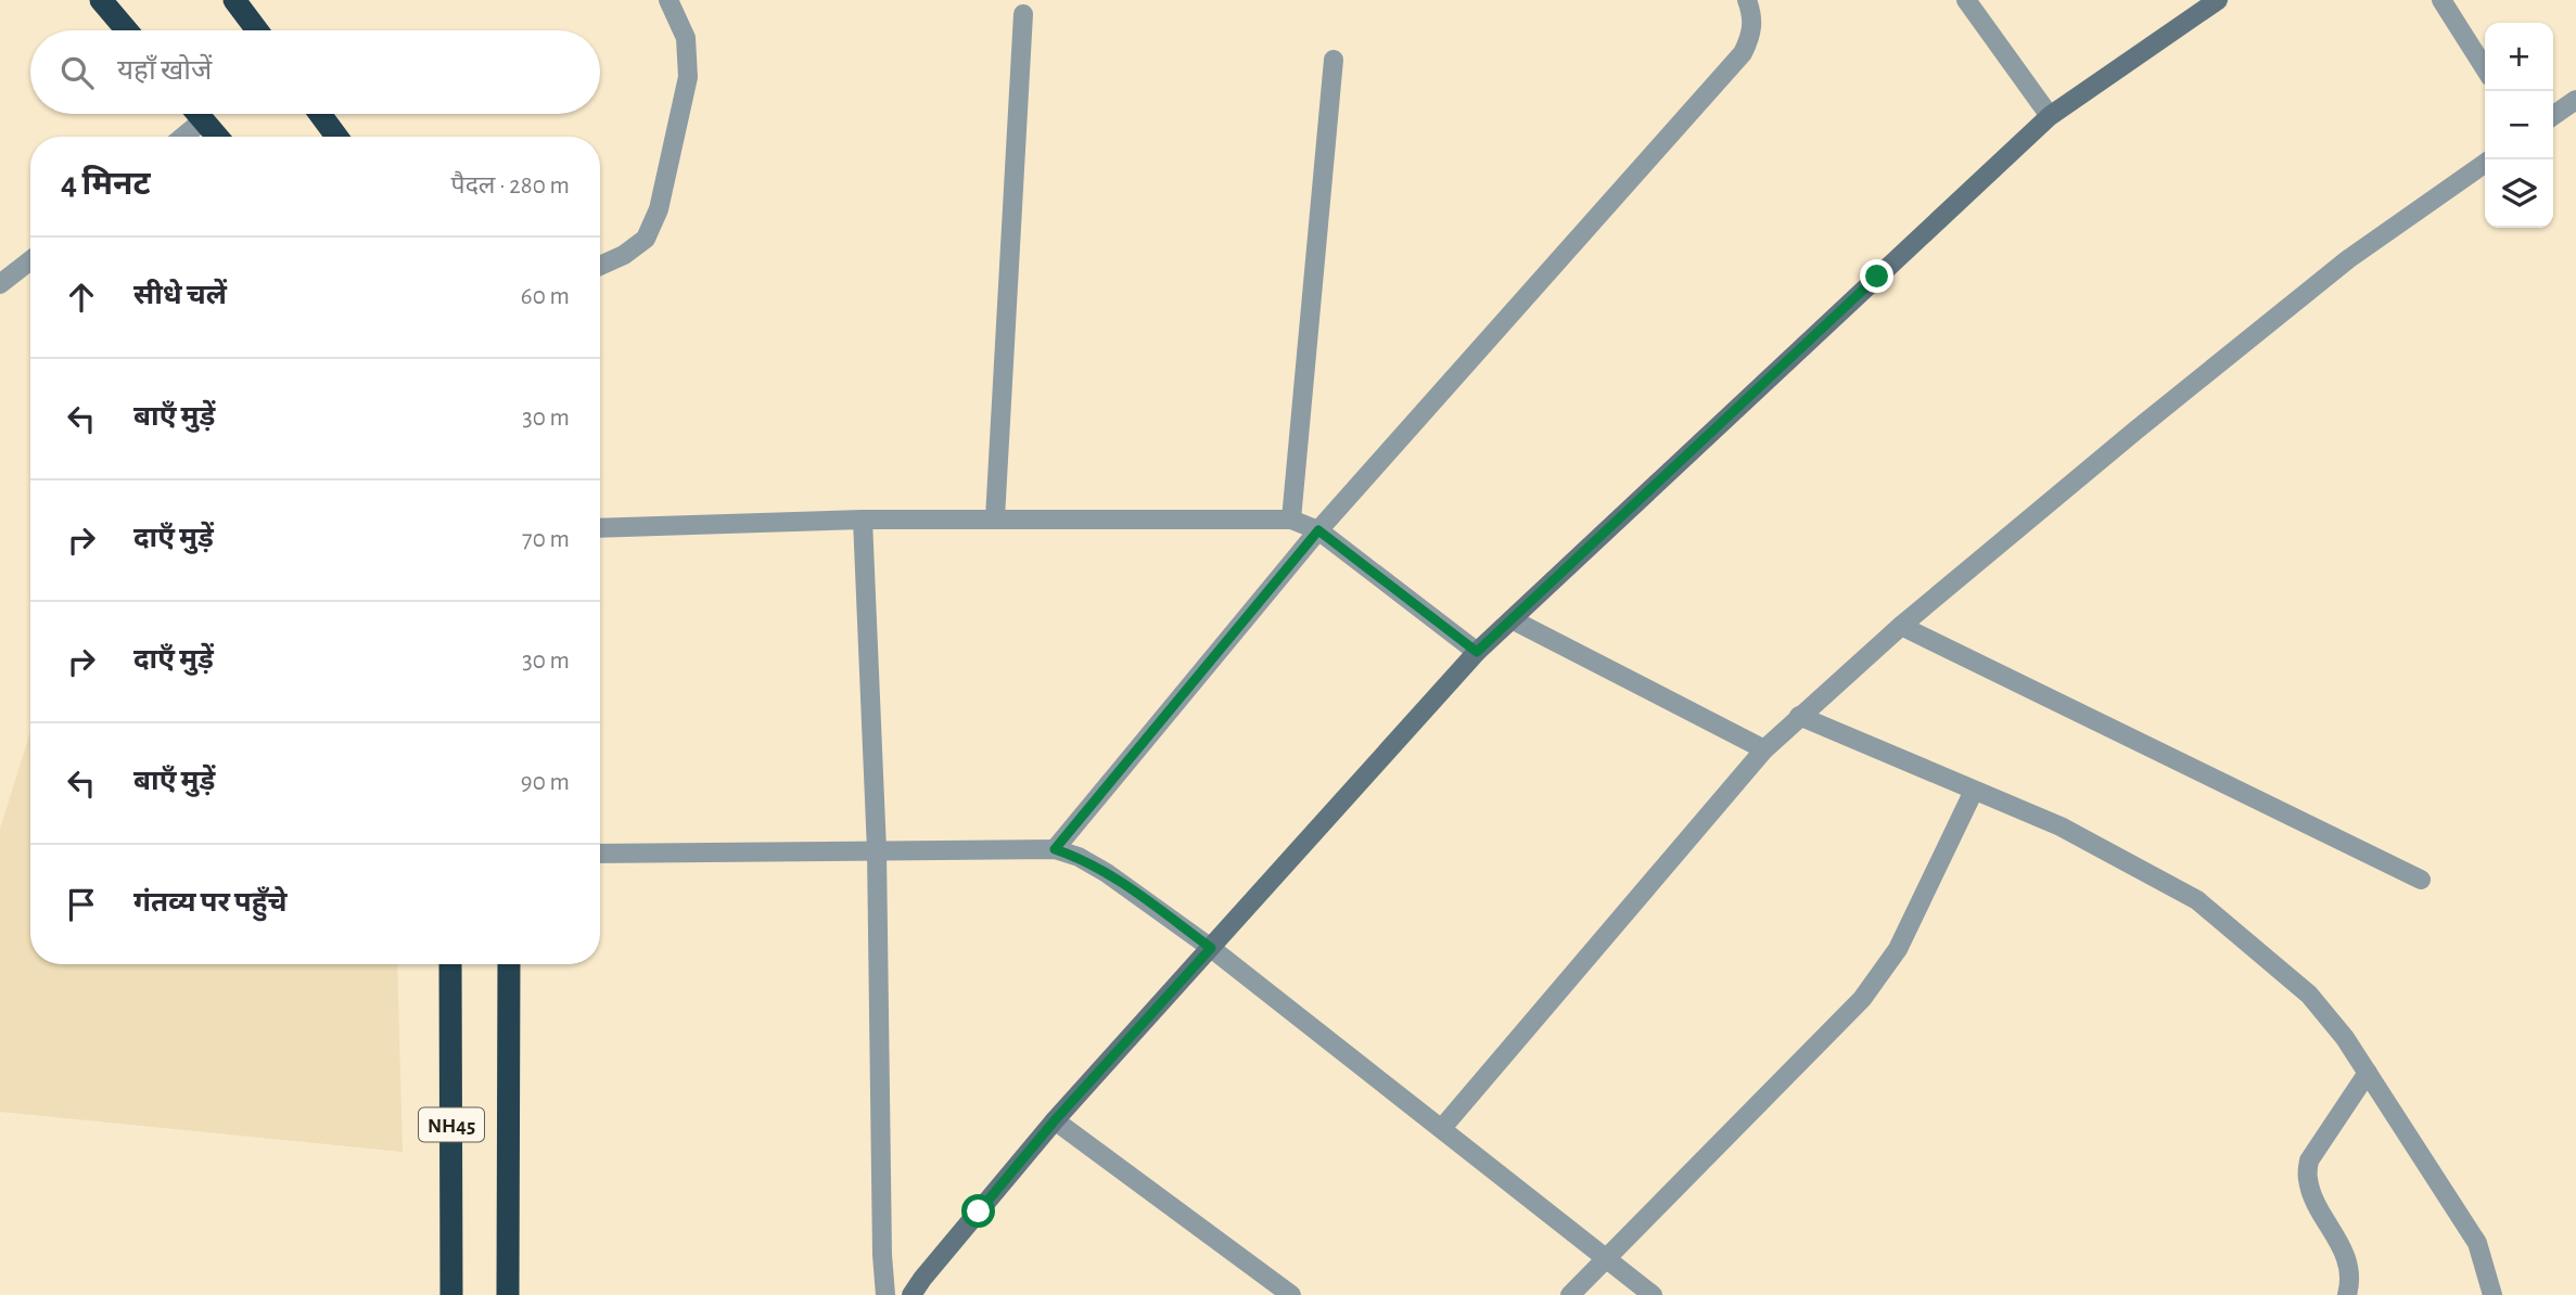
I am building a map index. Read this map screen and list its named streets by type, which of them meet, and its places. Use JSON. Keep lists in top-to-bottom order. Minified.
{"streets":{"highway":["NH45"]},"page":{"map_buttons":["+","−"],"search":"यहाँ खोजें","heading":["4 मिनट","पैदल · 280 m"],"list":[["सीधे चलें","60 m"],["बाएँ मुड़ें","30 m"],["दाएँ मुड़ें","70 m"],["दाएँ मुड़ें","30 m"],["बाएँ मुड़ें","90 m"],"गंतव्य पर पहुँचे"]}}
